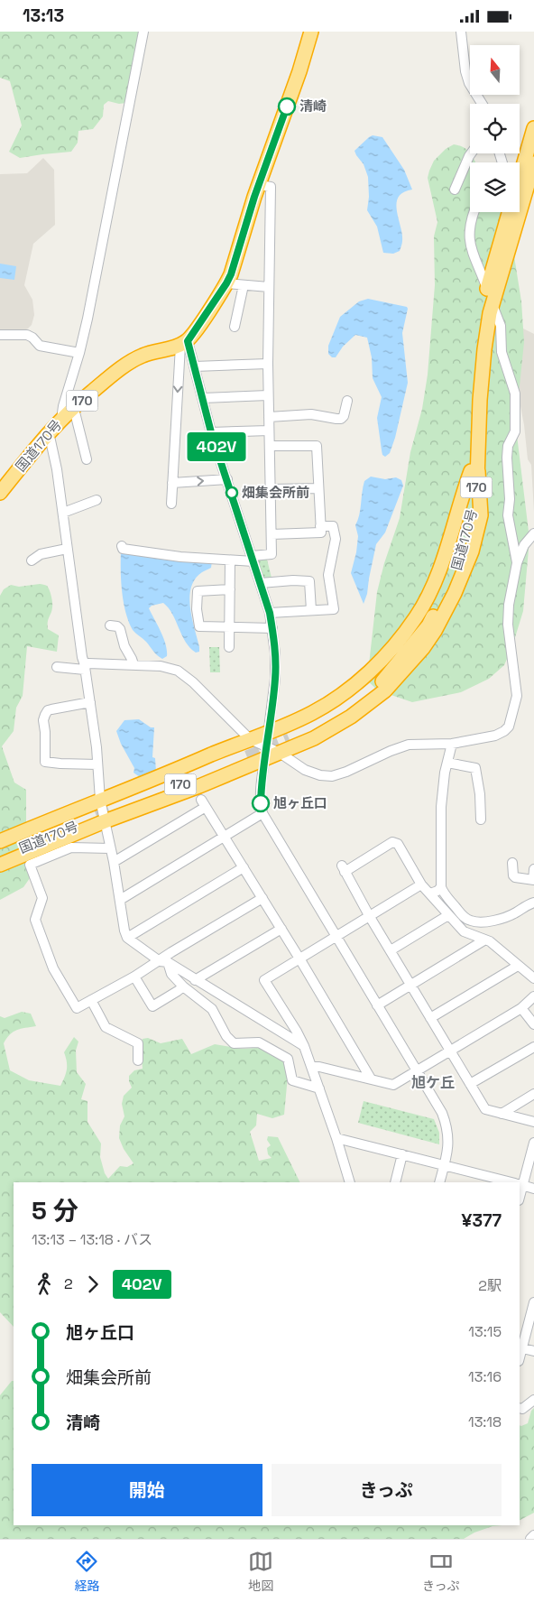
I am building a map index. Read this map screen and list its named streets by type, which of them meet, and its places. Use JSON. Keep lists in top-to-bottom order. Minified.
{"streets":{"highway":["170","国道170号"]},"districts":["旭ケ丘"],"places":["清崎","畑集会所前","旭ヶ丘口"],"lines":["bus line 402V"],"north":"top","page":{"status":"13:13","on_map":"402V","heading":["5 分","13:13 – 13:18 · バス","¥377"],"legs":["2","402V","2駅"],"list":[{"name":"旭ヶ丘口","value":"13:15"},{"name":"畑集会所前","value":"13:16"},{"name":"清崎","value":"13:18"}],"buttons":["開始","きっぷ"],"tabs":["経路","地図","きっぷ"]}}
